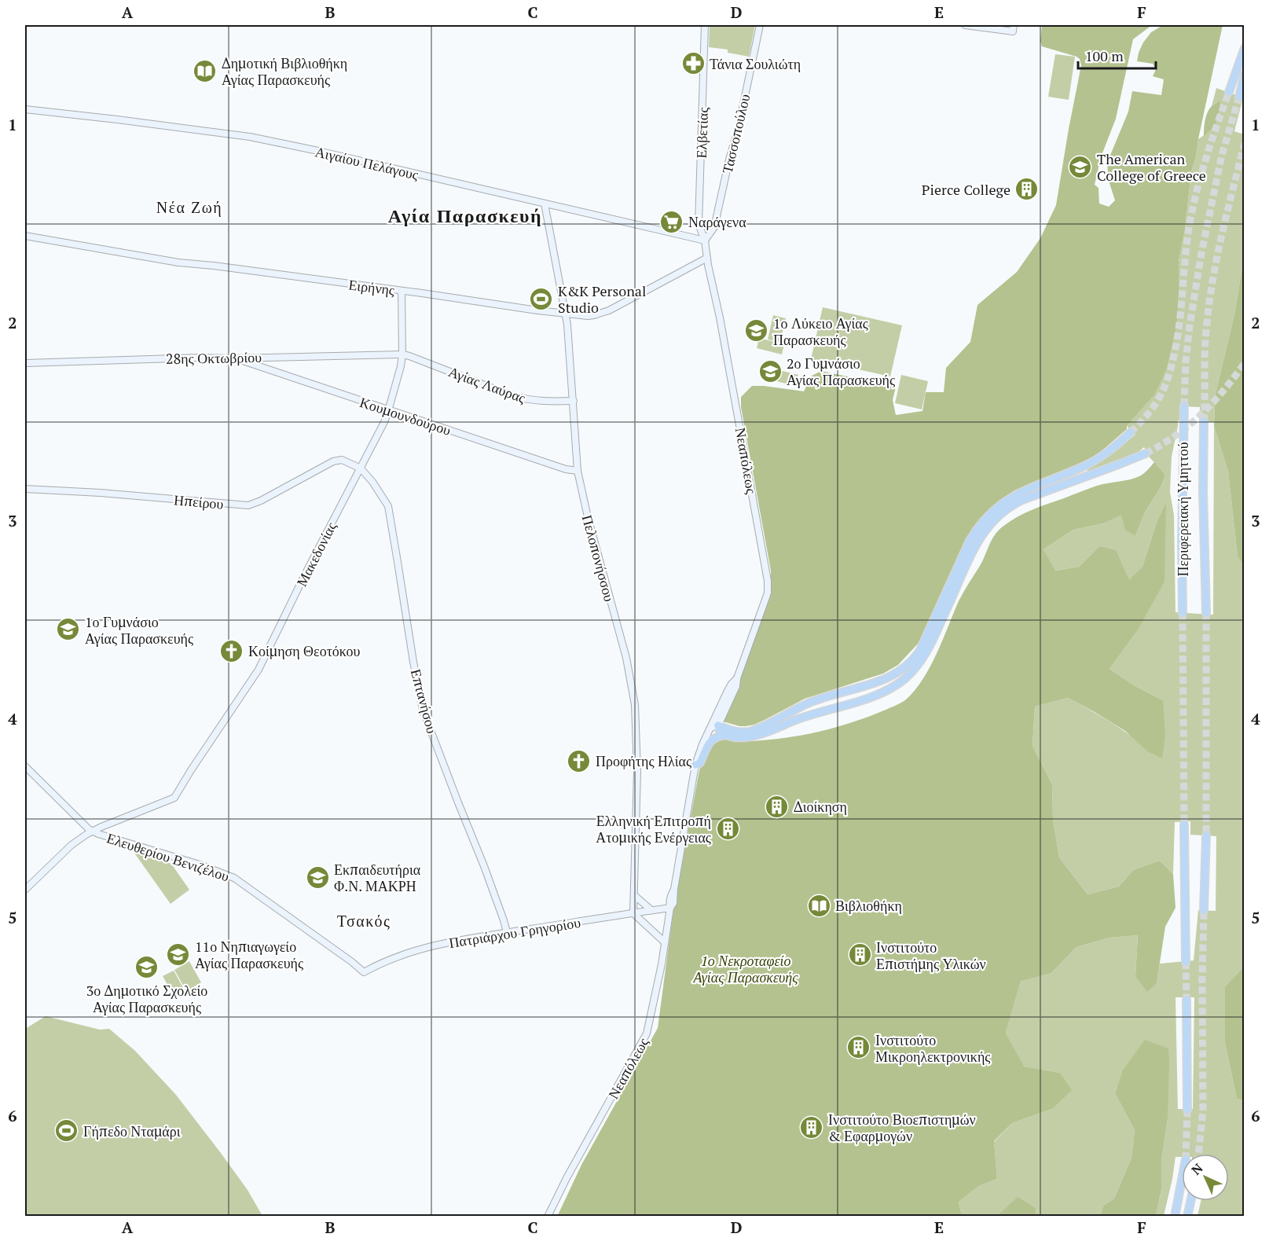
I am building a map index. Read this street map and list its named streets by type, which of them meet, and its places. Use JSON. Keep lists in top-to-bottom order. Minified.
{"streets":{"highway":["Περιφερειακή Υμηττού"],"street":["Ελβετίας","Τασσοπούλου","Αιγαίου Πελάγους","Ειρήνης","28ης Οκτωβρίου","Αγίας Λαύρας","Κουμουνδούρου","Νεαπόλεως","Ηπείρου","Μακεδονίας","Πελοπονήσσου","Επτανήσου","Ελευθερίου Βενιζέλου","Πατριάρχου Γρηγορίου"]},"crossings":[["Ελβετίας","Τασσοπούλου"],["Ελβετίας","Αιγαίου Πελάγους"],["Ελβετίας","Νεαπόλεως"],["Τασσοπούλου","Αιγαίου Πελάγους"],["Τασσοπούλου","Νεαπόλεως"],["Αιγαίου Πελάγους","Νεαπόλεως"],["Αιγαίου Πελάγους","Πελοπονήσσου"],["Ειρήνης","Νεαπόλεως"],["Ειρήνης","Μακεδονίας"],["Ειρήνης","Πελοπονήσσου"],["28ης Οκτωβρίου","Αγίας Λαύρας"],["28ης Οκτωβρίου","Κουμουνδούρου"],["28ης Οκτωβρίου","Μακεδονίας"],["Αγίας Λαύρας","Μακεδονίας"],["Αγίας Λαύρας","Πελοπονήσσου"],["Κουμουνδούρου","Μακεδονίας"],["Κουμουνδούρου","Πελοπονήσσου"],["Νεαπόλεως","Πατριάρχου Γρηγορίου"],["Ηπείρου","Μακεδονίας"],["Ηπείρου","Επτανήσου"],["Μακεδονίας","Επτανήσου"],["Μακεδονίας","Ελευθερίου Βενιζέλου"],["Πελοπονήσσου","Πατριάρχου Γρηγορίου"],["Επτανήσου","Πατριάρχου Γρηγορίου"],["Ελευθερίου Βενιζέλου","Πατριάρχου Γρηγορίου"]],"districts":["Νέα Ζωή","Αγία Παρασκευή","Τσακός"],"parks":["1ο Νεκροταφείο Αγίας Παρασκευής"],"places":{"pharmacy":["Τάνια Σουλιώτη"],"library":["Δημοτική Βιβλιοθήκη Αγίας Παρασκευής","Βιβλιοθήκη"],"school or university":["The American College of Greece","1ο Λύκειο Αγίας Παρασκευής","2ο Γυμνάσιο Αγίας Παρασκευής","1ο Γυμνάσιο Αγίας Παρασκευής","Εκπαιδευτήρια Φ.Ν. ΜΑΚΡΗ","11ο Νηπιαγωγείο Αγίας Παρασκευής","3ο Δημοτικό Σχολείο Αγίας Παρασκευής"],"building":["Pierce College","Διοίκηση","Ελληνική Επιτροπή Ατομικής Ενέργειας","Ινστιτούτο Επιστήμης Υλικών","Ινστιτούτο Μικροηλεκτρονικής","Ινστιτούτο Βιοεπιστημών & Εφαρμογών"],"supermarket":["Ναράγενα"],"sports":["K&K Personal Studio","Γήπεδο Νταμάρι"],"church":["Κοίμηση Θεοτόκου","Προφήτης Ηλίας"]},"scale_bar":"100 m","north":"top left","grid":{"columns":["A","B","C","D","E","F"],"rows":["1","2","3","4","5","6"]}}
